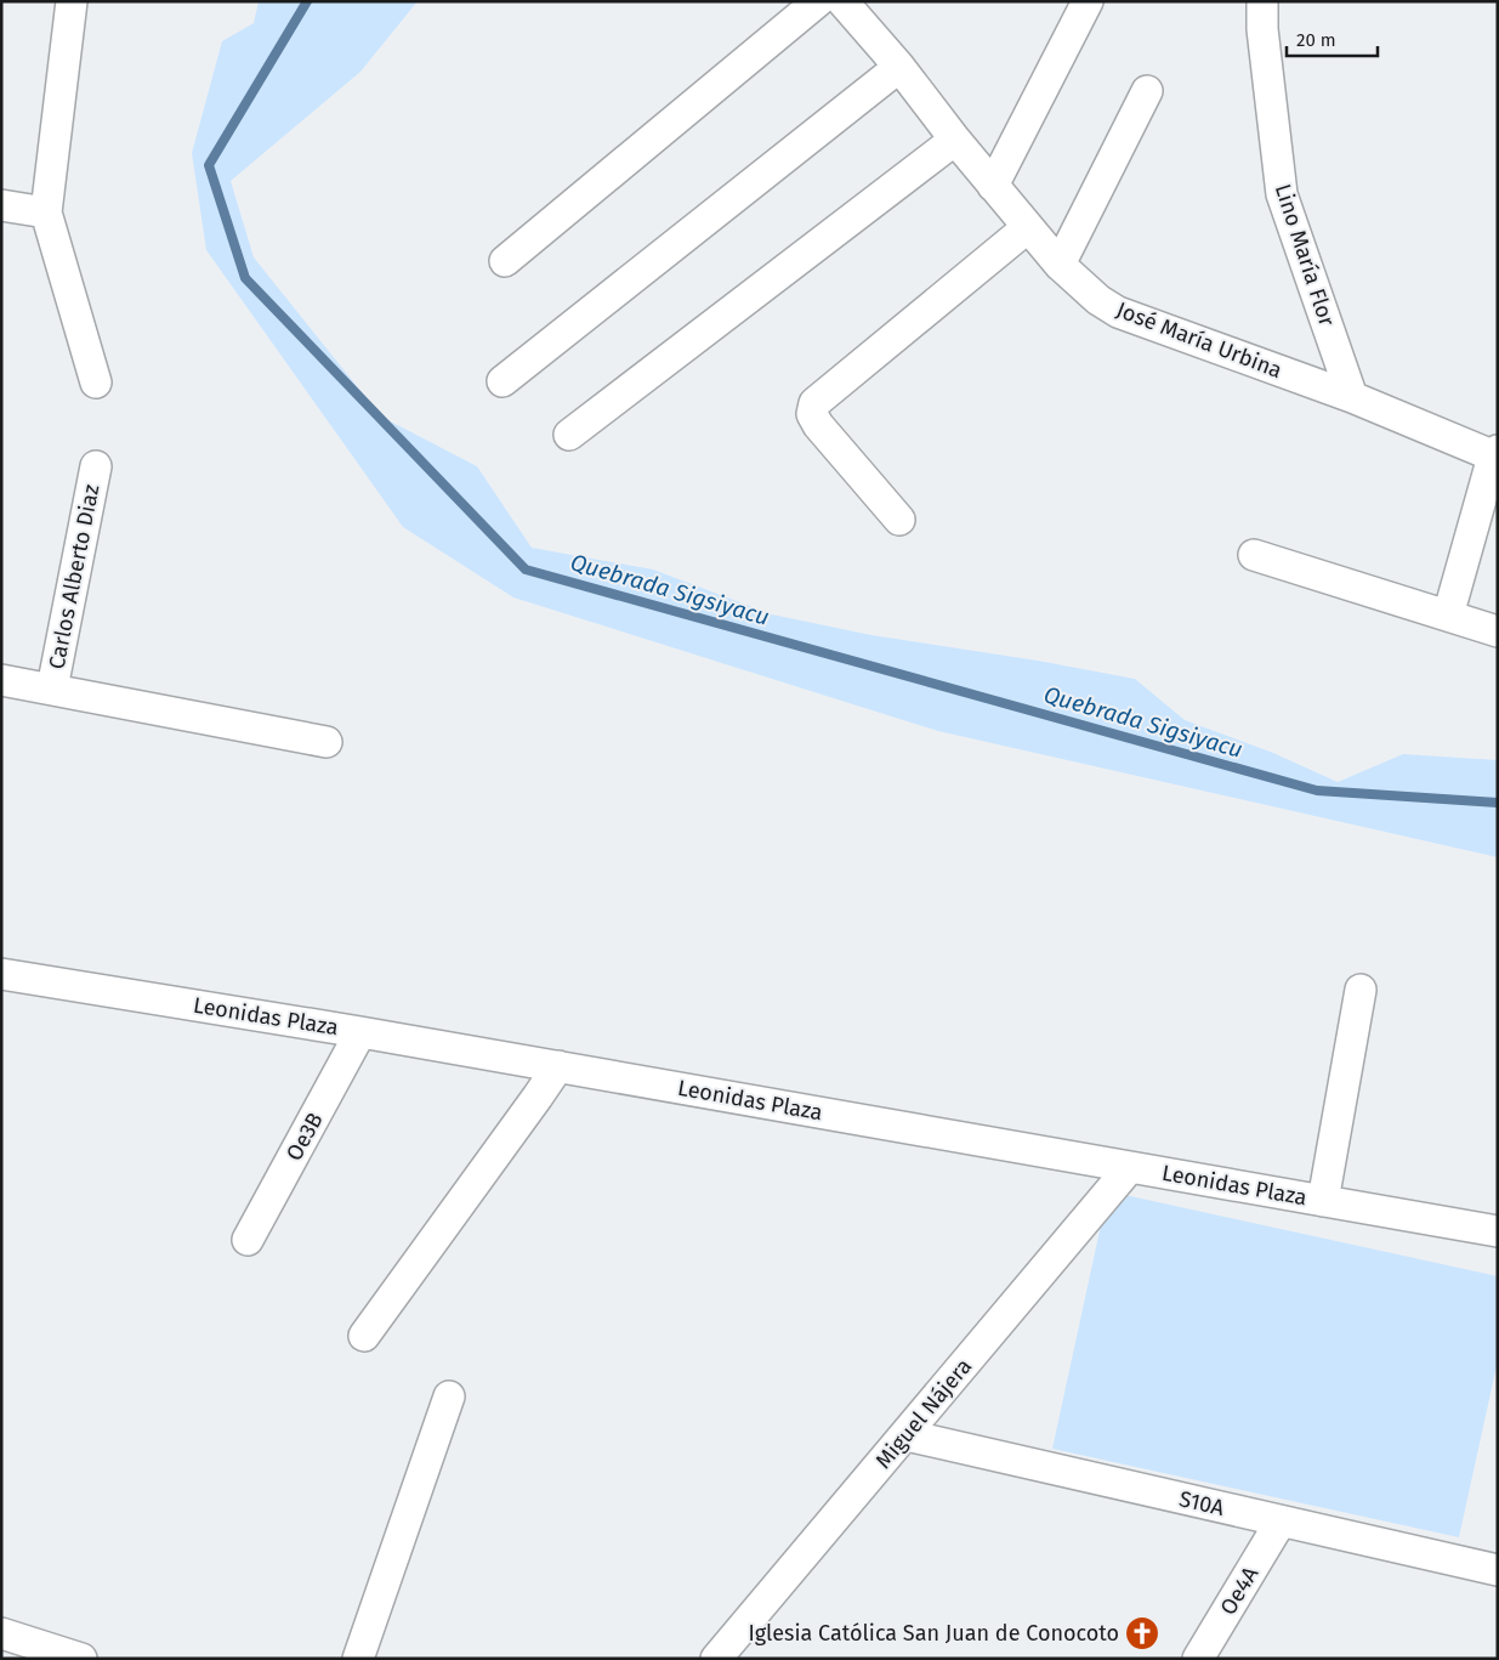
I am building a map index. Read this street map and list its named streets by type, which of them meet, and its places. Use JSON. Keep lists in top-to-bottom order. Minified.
{"streets":{"street":["Lino María Flor","José María Urbina","Carlos Alberto Diaz","Leonidas Plaza","Oe3B","Miguel Nájera","S10A","Oe4A"]},"crossings":[["Lino María Flor","José María Urbina"],["Leonidas Plaza","Oe3B"],["Leonidas Plaza","Miguel Nájera"],["Miguel Nájera","S10A"],["S10A","Oe4A"]],"water":["Quebrada Sigsiyacu"],"places":{"church":["Iglesia Católica San Juan de Conocoto"]},"scale_bar":"20 m"}
